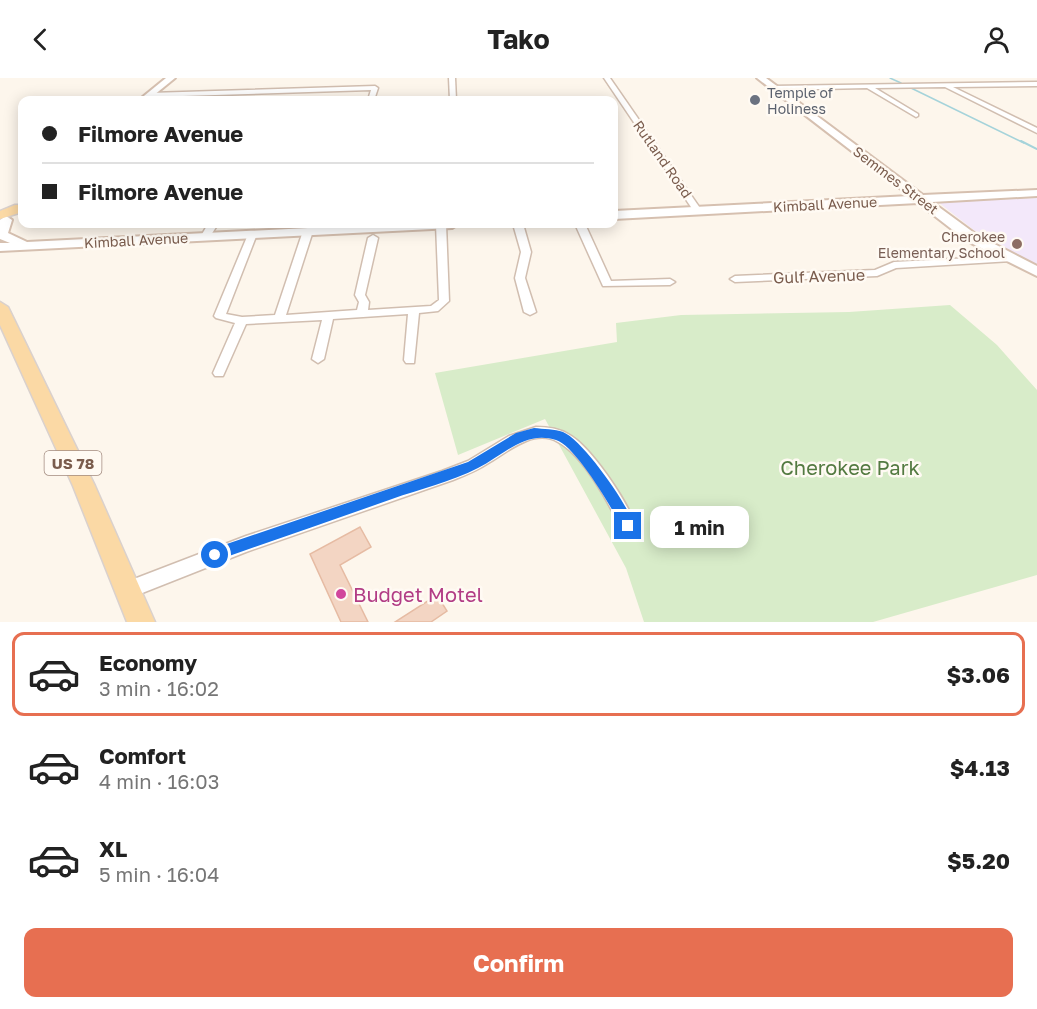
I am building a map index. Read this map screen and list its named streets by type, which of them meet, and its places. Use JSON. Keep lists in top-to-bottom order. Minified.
{"streets":{"main road":["Semmes Street","Kimball Avenue","US 78"],"street":["Rutland Road","Gulf Avenue"]},"crossings":[["Rutland Road","Kimball Avenue"],["Semmes Street","Kimball Avenue"],["Semmes Street","Gulf Avenue"]],"parks":["Cherokee Park"],"places":["Temple of Holiness","Cherokee Elementary School","Budget Motel"],"page":{"header":"Tako","banner":["Filmore Avenue","Filmore Avenue"],"bubble":"1 min","list":[{"name":"Economy","note":"3 min · 16:02","value":"$3.06"},{"name":"Comfort","note":"4 min · 16:03","value":"$4.13"},{"name":"XL","note":"5 min · 16:04","value":"$5.20"}],"buttons":"Confirm"}}
